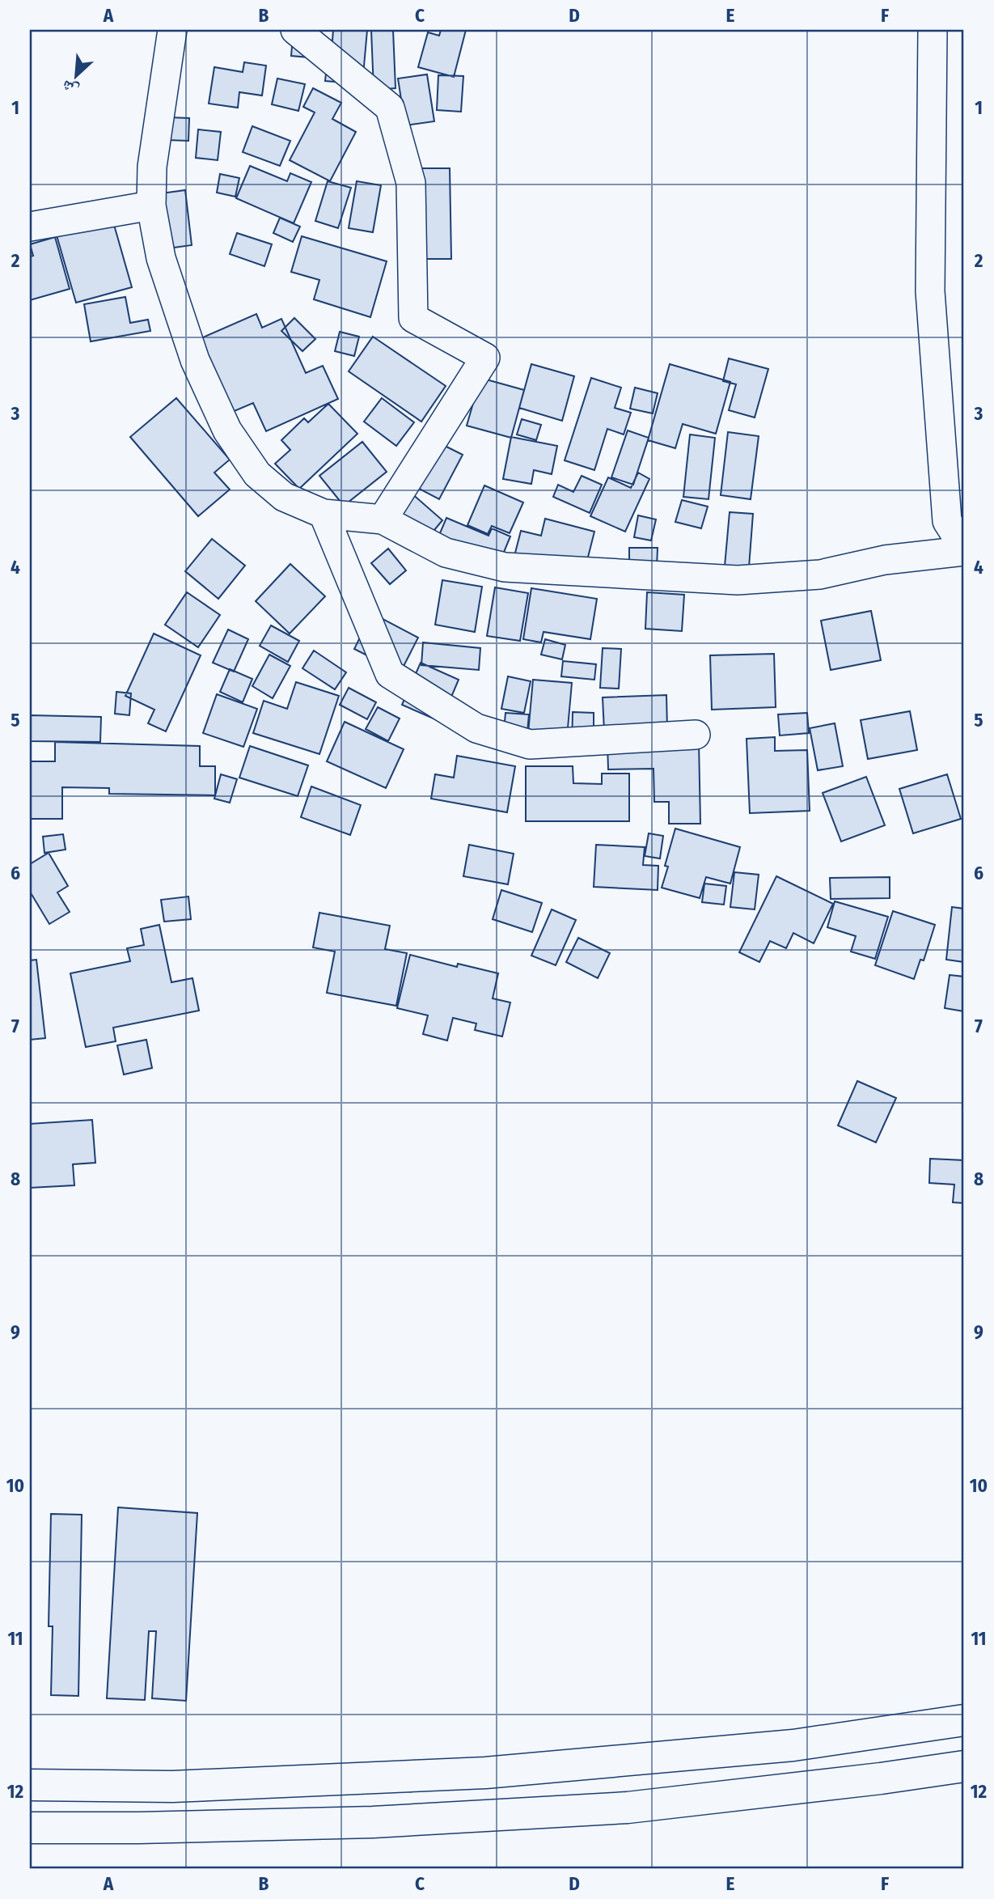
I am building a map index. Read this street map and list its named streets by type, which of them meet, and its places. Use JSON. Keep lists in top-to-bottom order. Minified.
{"north":"bottom left","grid":{"columns":["A","B","C","D","E","F"],"rows":["1","2","3","4","5","6","7","8","9","10","11","12"]}}
